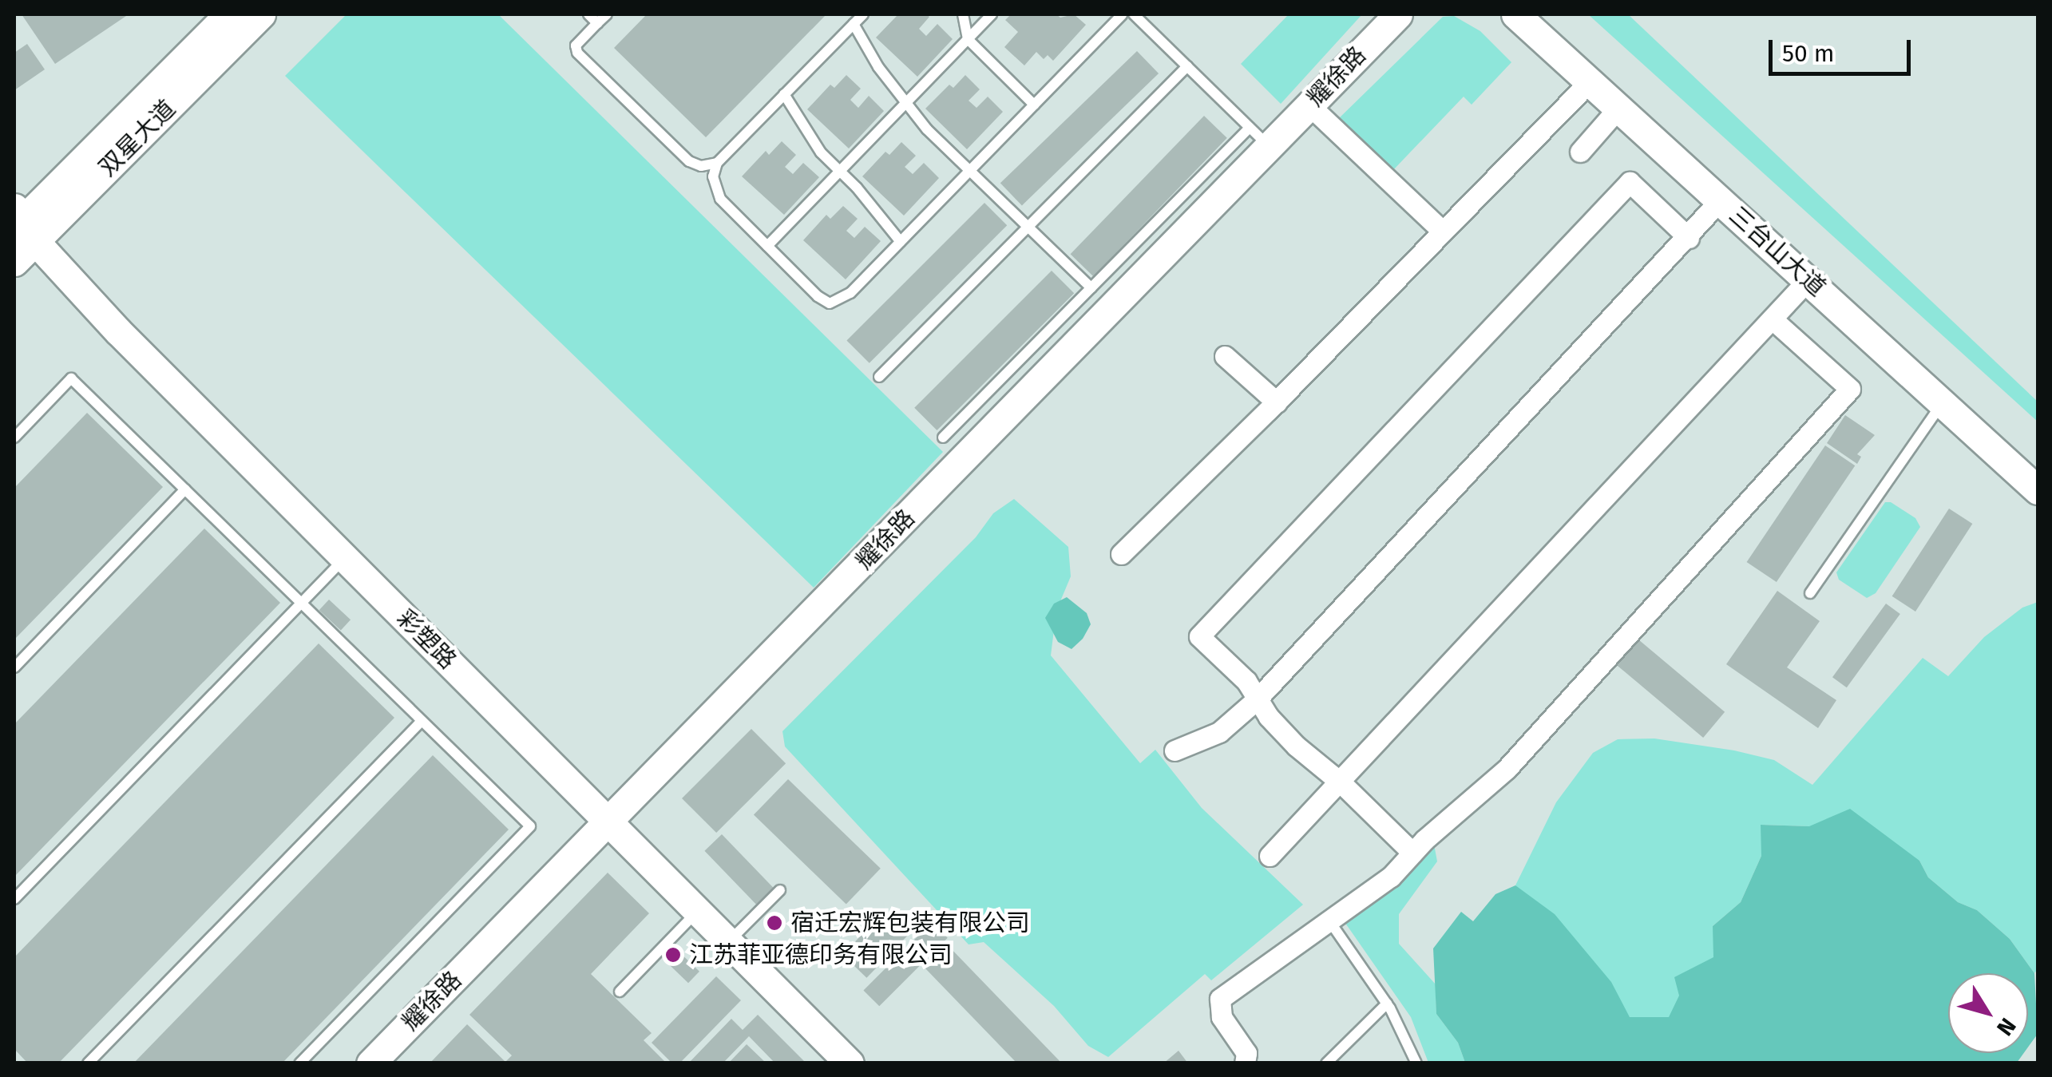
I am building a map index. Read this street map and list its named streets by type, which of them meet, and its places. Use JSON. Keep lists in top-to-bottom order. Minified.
{"streets":{"street":["耀徐路","双星大道","三台山大道","彩塑路"]},"crossings":[["耀徐路","彩塑路"],["双星大道","彩塑路"]],"places":["宿迁宏辉包装有限公司","江苏菲亚德印务有限公司"],"scale_bar":"50 m","north":"bottom right"}
